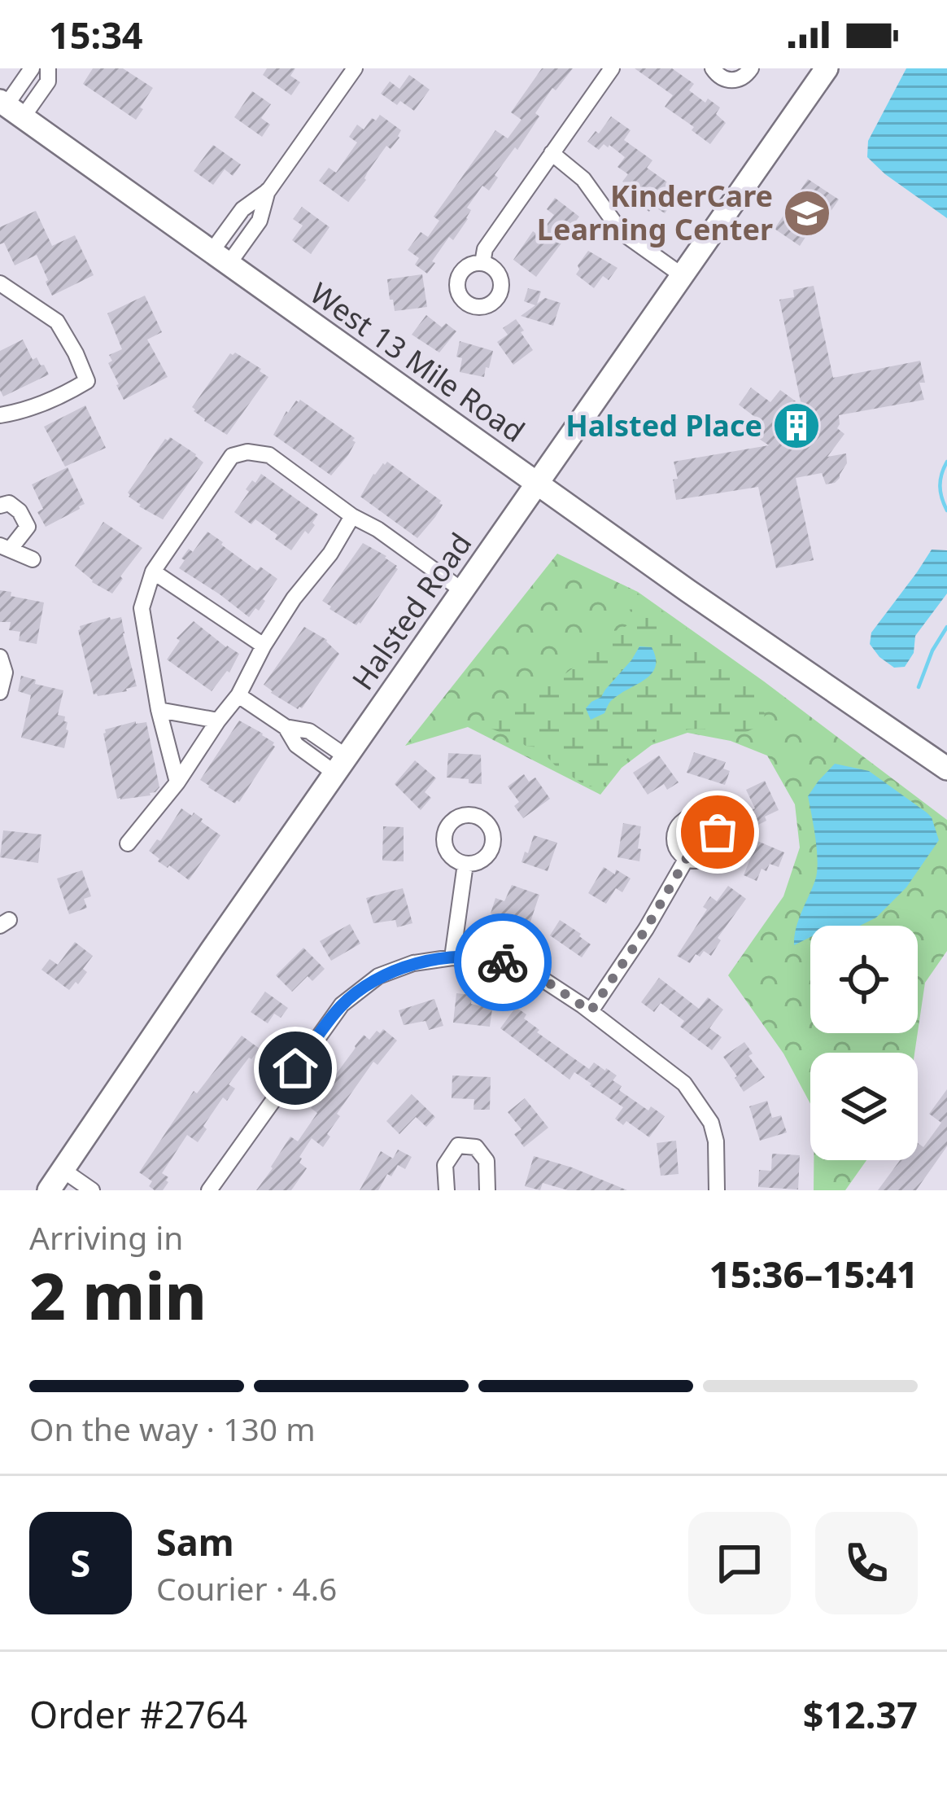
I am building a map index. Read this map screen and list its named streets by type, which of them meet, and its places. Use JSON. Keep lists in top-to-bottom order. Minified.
{"streets":{"street":["West 13 Mile Road","Halsted Road"]},"crossings":[["West 13 Mile Road","Halsted Road"]],"places":{"school or university":["KinderCare Learning Center"],"building":["Halsted Place"]},"page":{"status":"15:34","heading":["2 min","Arriving in","15:36–15:41"],"panel":["Sam","Courier · 4.6","Order #2764","$12.37"],"bar":"On the way · 130 m","round":"S"}}
